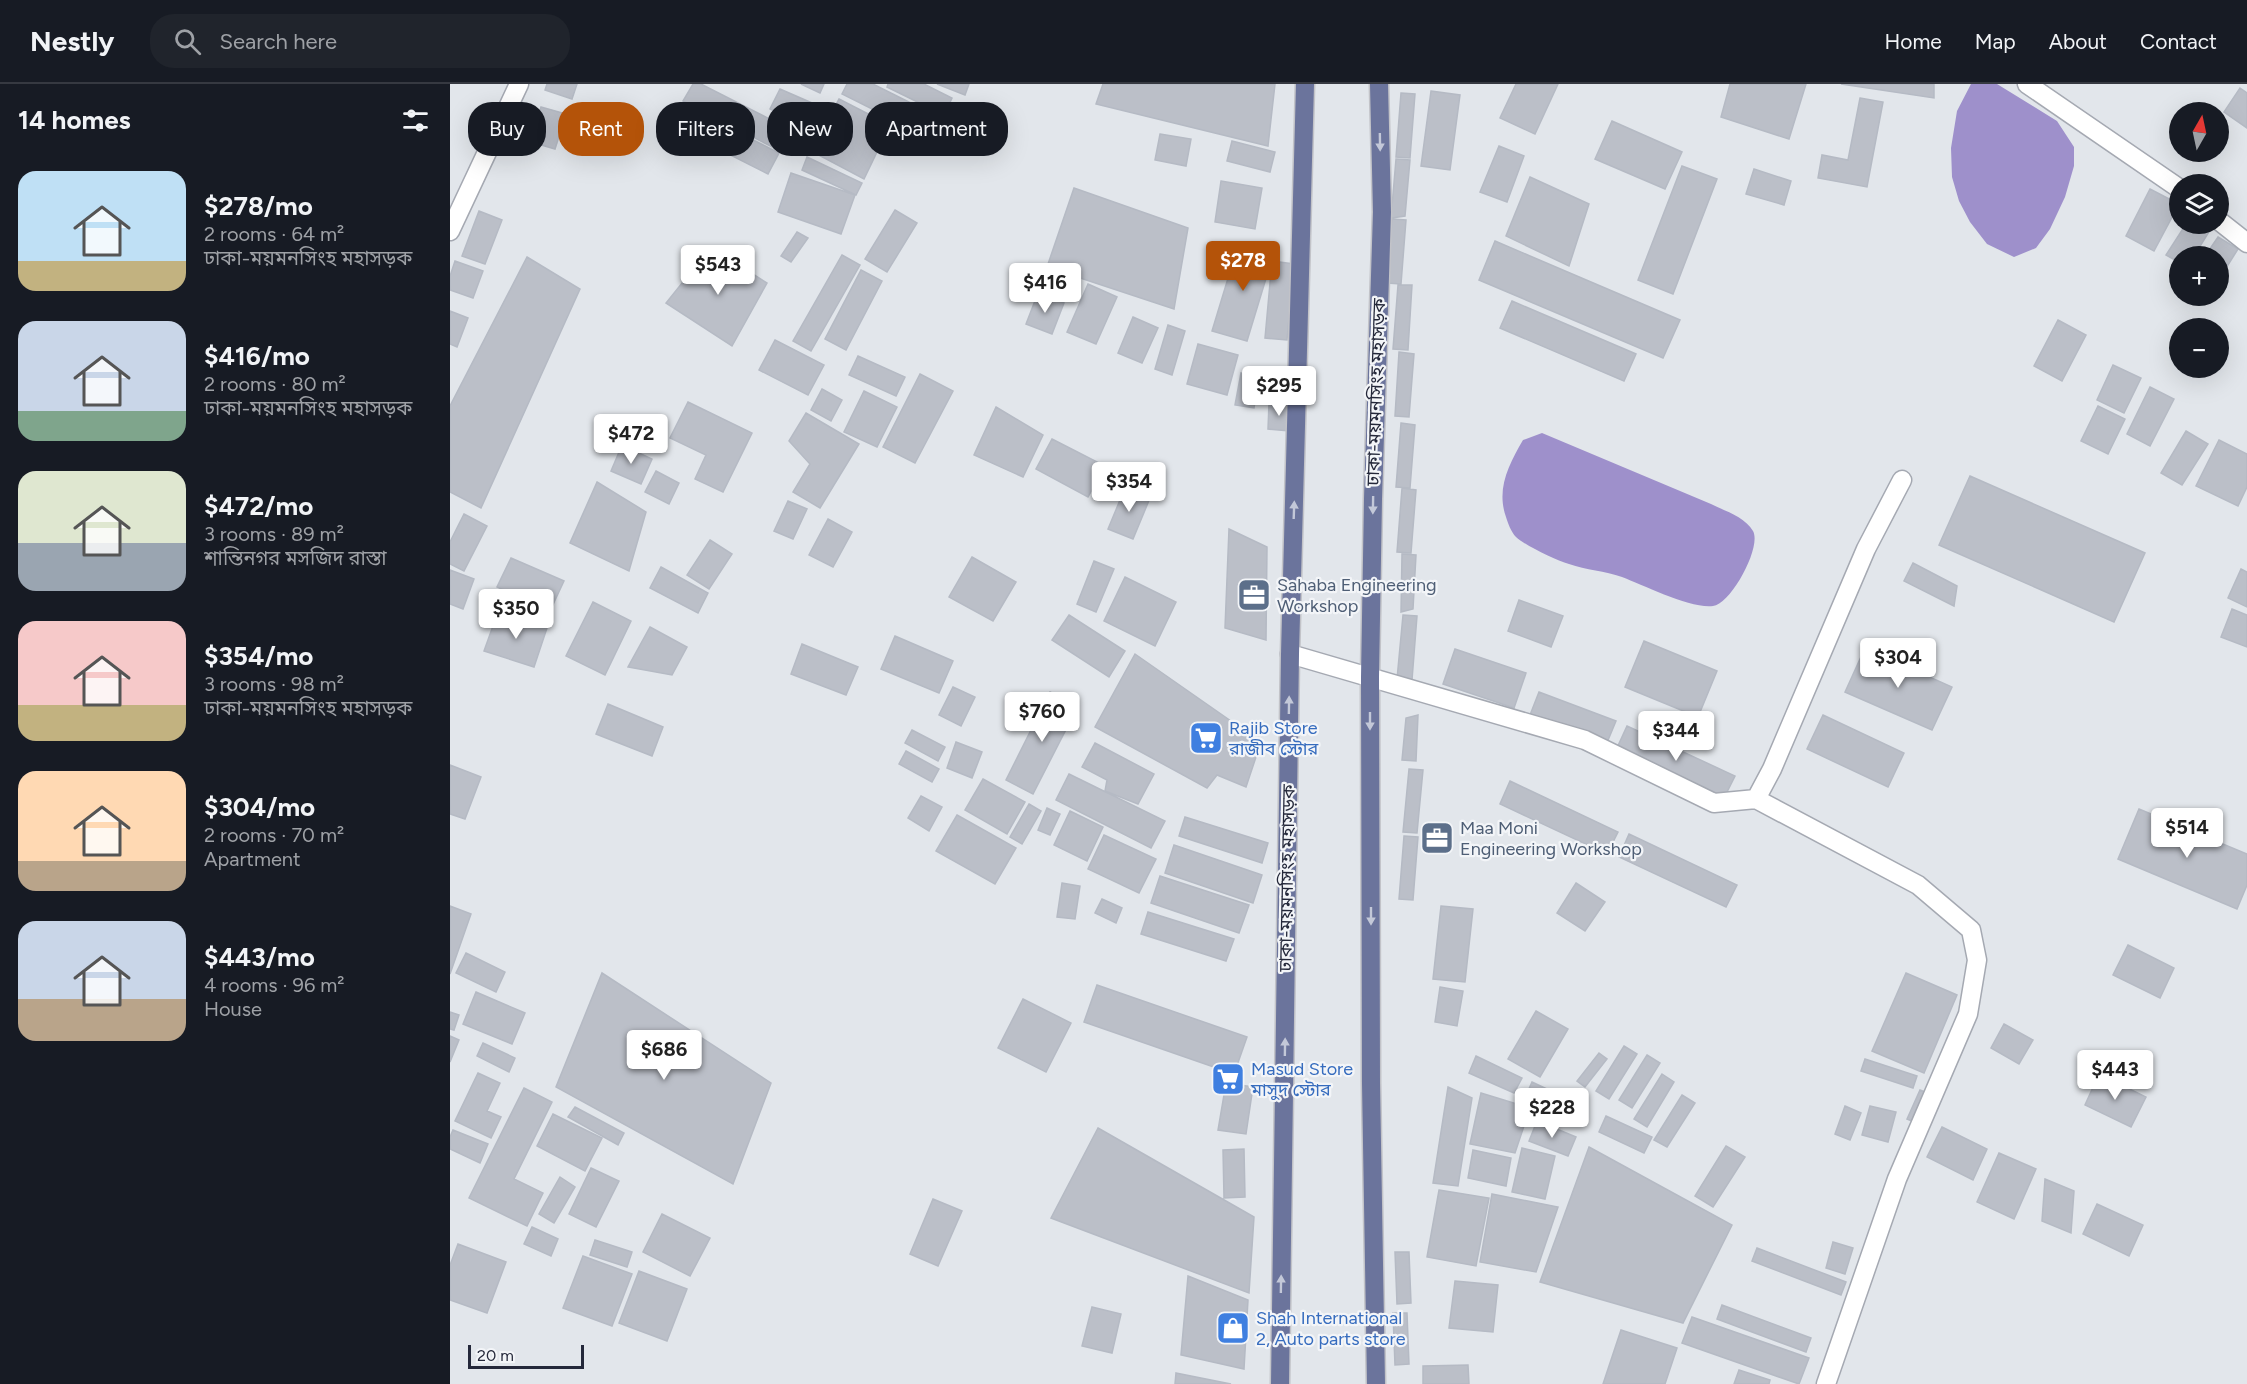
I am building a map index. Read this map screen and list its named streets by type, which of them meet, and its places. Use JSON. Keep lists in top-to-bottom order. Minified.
{"streets":{"main road":["ঢাকা-ময়মনসিংহ মহাসড়ক"]},"places":{"office":["Sahaba Engineering Workshop","Maa Moni Engineering Workshop"],"supermarket":["Rajib Store রাজীব স্টোর","Masud Store মাসুদ স্টোর"],"shop":["Shah International 2, Auto parts store"]},"scale_bar":"20 m","north":"top","page":{"header":"Nestly","search":"Search here","nav":["Home","Map","About","Contact"],"heading":"14 homes","map_buttons":["+","−"],"chip":["Buy","Rent","Filters","New","Apartment"],"list":[{"name":"$278/mo","note":"2 rooms · 64 m² · ঢাকা-ময়মনসিংহ মহাসড়ক"},{"name":"$416/mo","note":"2 rooms · 80 m² · ঢাকা-ময়মনসিংহ মহাসড়ক"},{"name":"$472/mo","note":"3 rooms · 89 m² · শান্তিনগর মসজিদ রাস্তা"},{"name":"$354/mo","note":"3 rooms · 98 m² · ঢাকা-ময়মনসিংহ মহাসড়ক"},{"name":"$304/mo","note":"2 rooms · 70 m² · Apartment"},{"name":"$443/mo","note":"4 rooms · 96 m² · House"}],"price":["$278","$543","$416","$295","$472","$354","$350","$304","$760","$344","$514","$686","$443","$228"],"scale":"20 m"}}
